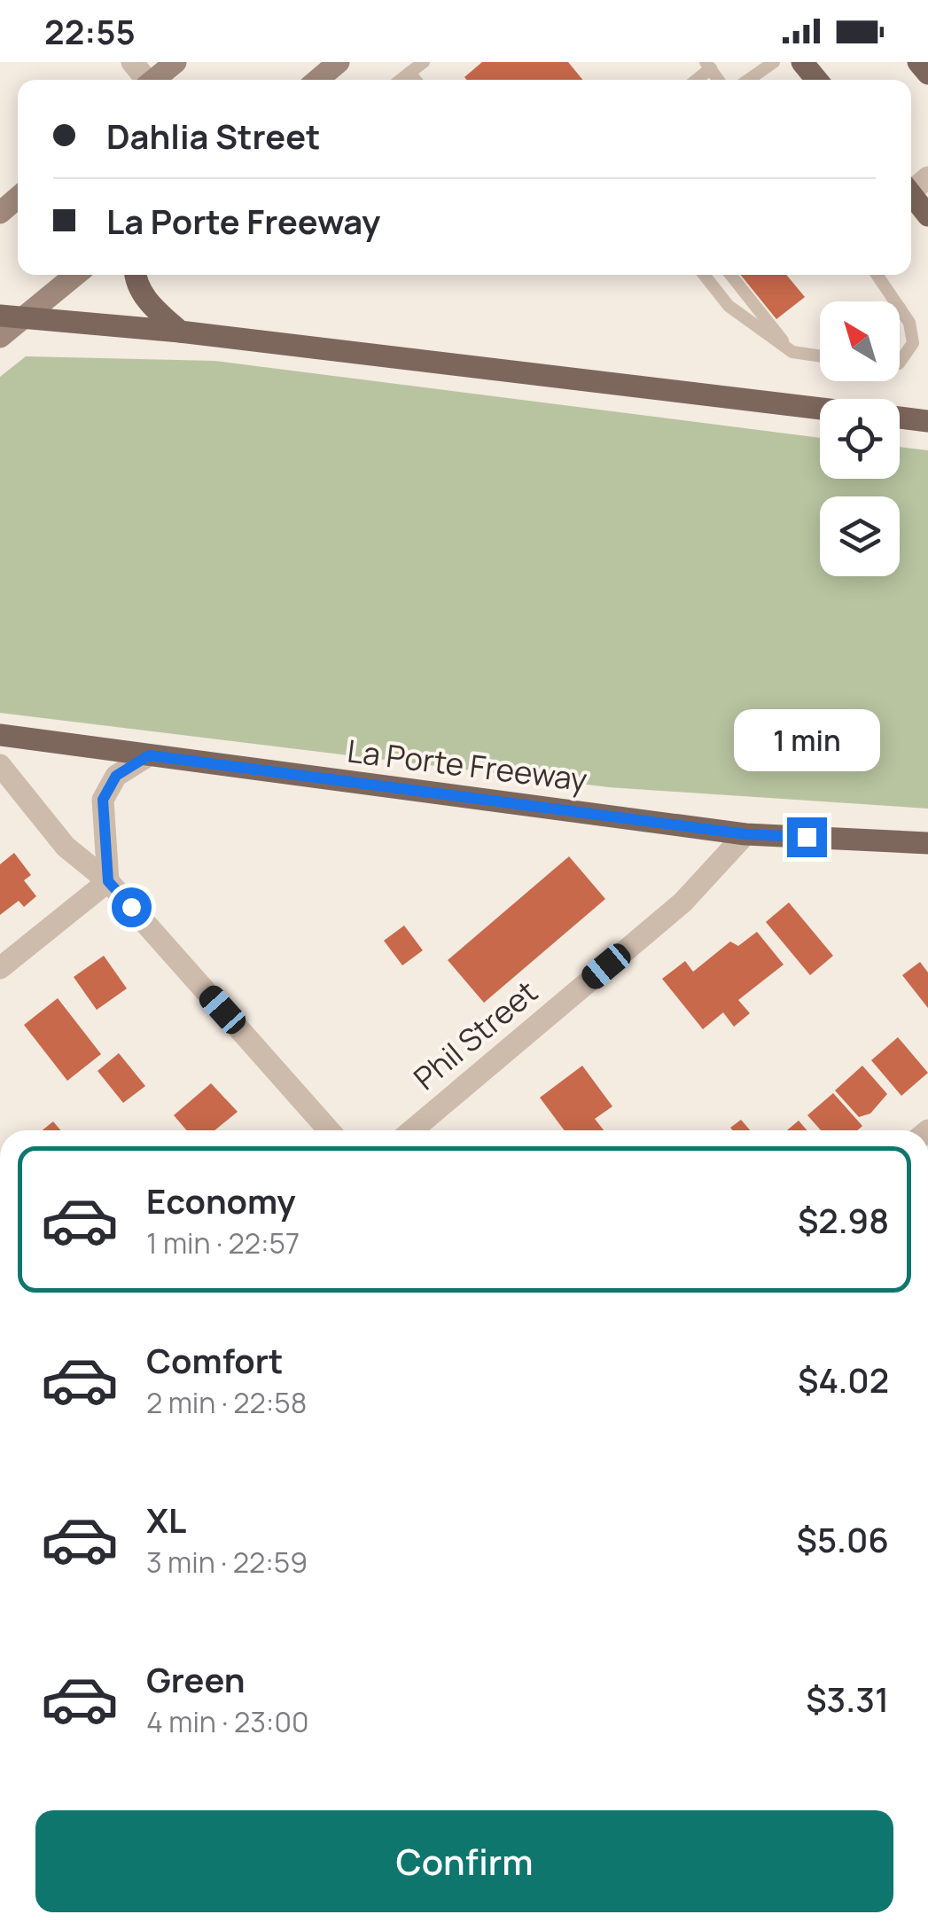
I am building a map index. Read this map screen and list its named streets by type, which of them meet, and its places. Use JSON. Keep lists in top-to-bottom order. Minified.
{"streets":{"main road":["La Porte Freeway"],"street":["Phil Street"]},"crossings":[["La Porte Freeway","Phil Street"]],"north":"top left","page":{"status":"22:55","banner":["Dahlia Street","La Porte Freeway"],"bubble":"1 min","list":[{"name":"Economy","note":"1 min · 22:57","value":"$2.98"},{"name":"Comfort","note":"2 min · 22:58","value":"$4.02"},{"name":"XL","note":"3 min · 22:59","value":"$5.06"},{"name":"Green","note":"4 min · 23:00","value":"$3.31"}],"buttons":"Confirm"}}
